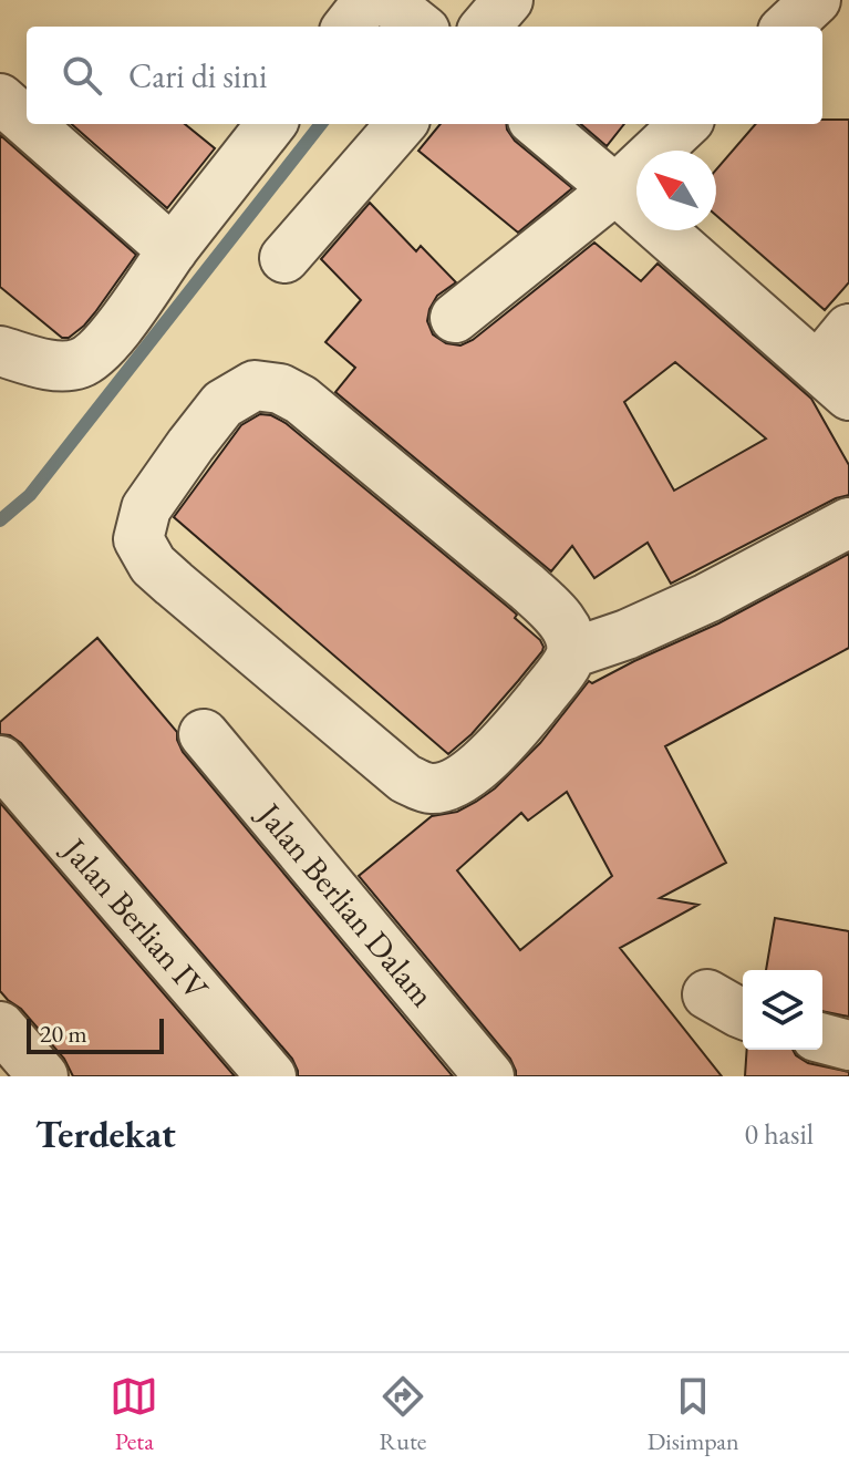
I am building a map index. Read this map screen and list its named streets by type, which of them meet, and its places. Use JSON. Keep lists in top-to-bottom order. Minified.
{"streets":{"street":["Jalan Berlian Dalam","Jalan Berlian IV"]},"scale_bar":"20 m","north":"top left","page":{"search":"Cari di sini","scale":"20 m","heading":["Terdekat","0 hasil"],"nav":["Peta","Rute","Disimpan"]}}
